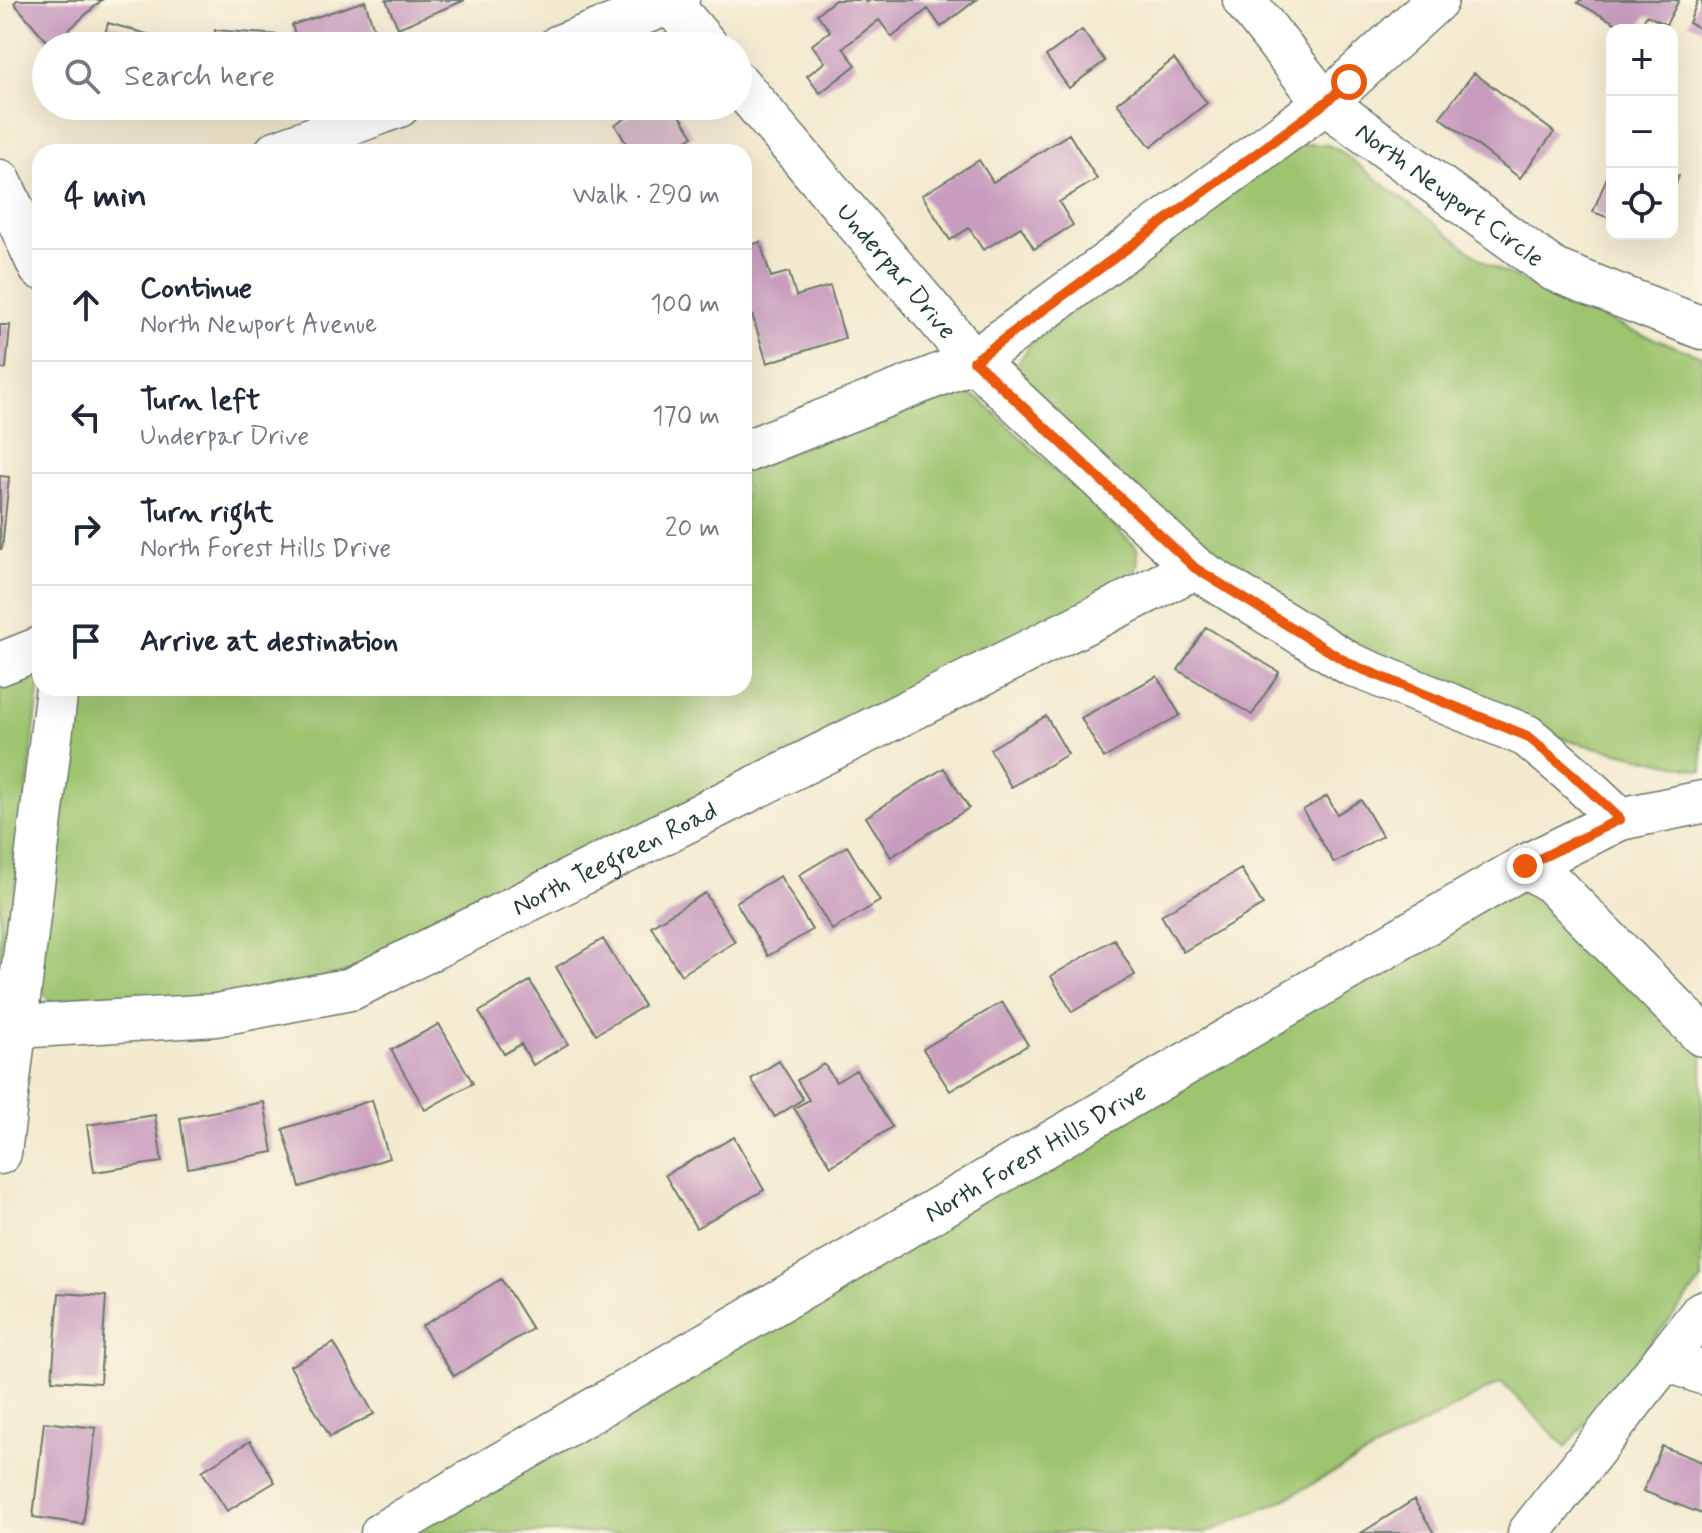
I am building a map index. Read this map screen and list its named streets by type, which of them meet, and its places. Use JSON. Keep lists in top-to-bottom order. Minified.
{"streets":{"street":["North Newport Circle","Underpar Drive","North Teegreen Road","North Forest Hills Drive"]},"crossings":[["Underpar Drive","North Teegreen Road"],["Underpar Drive","North Forest Hills Drive"]],"page":{"map_buttons":["+","−"],"search":"Search here","heading":["4 min","Walk · 290 m"],"list":[["Continue","North Newport Avenue","100 m"],["Turn left","Underpar Drive","170 m"],["Turn right","North Forest Hills Drive","20 m"],"Arrive at destination"]}}
